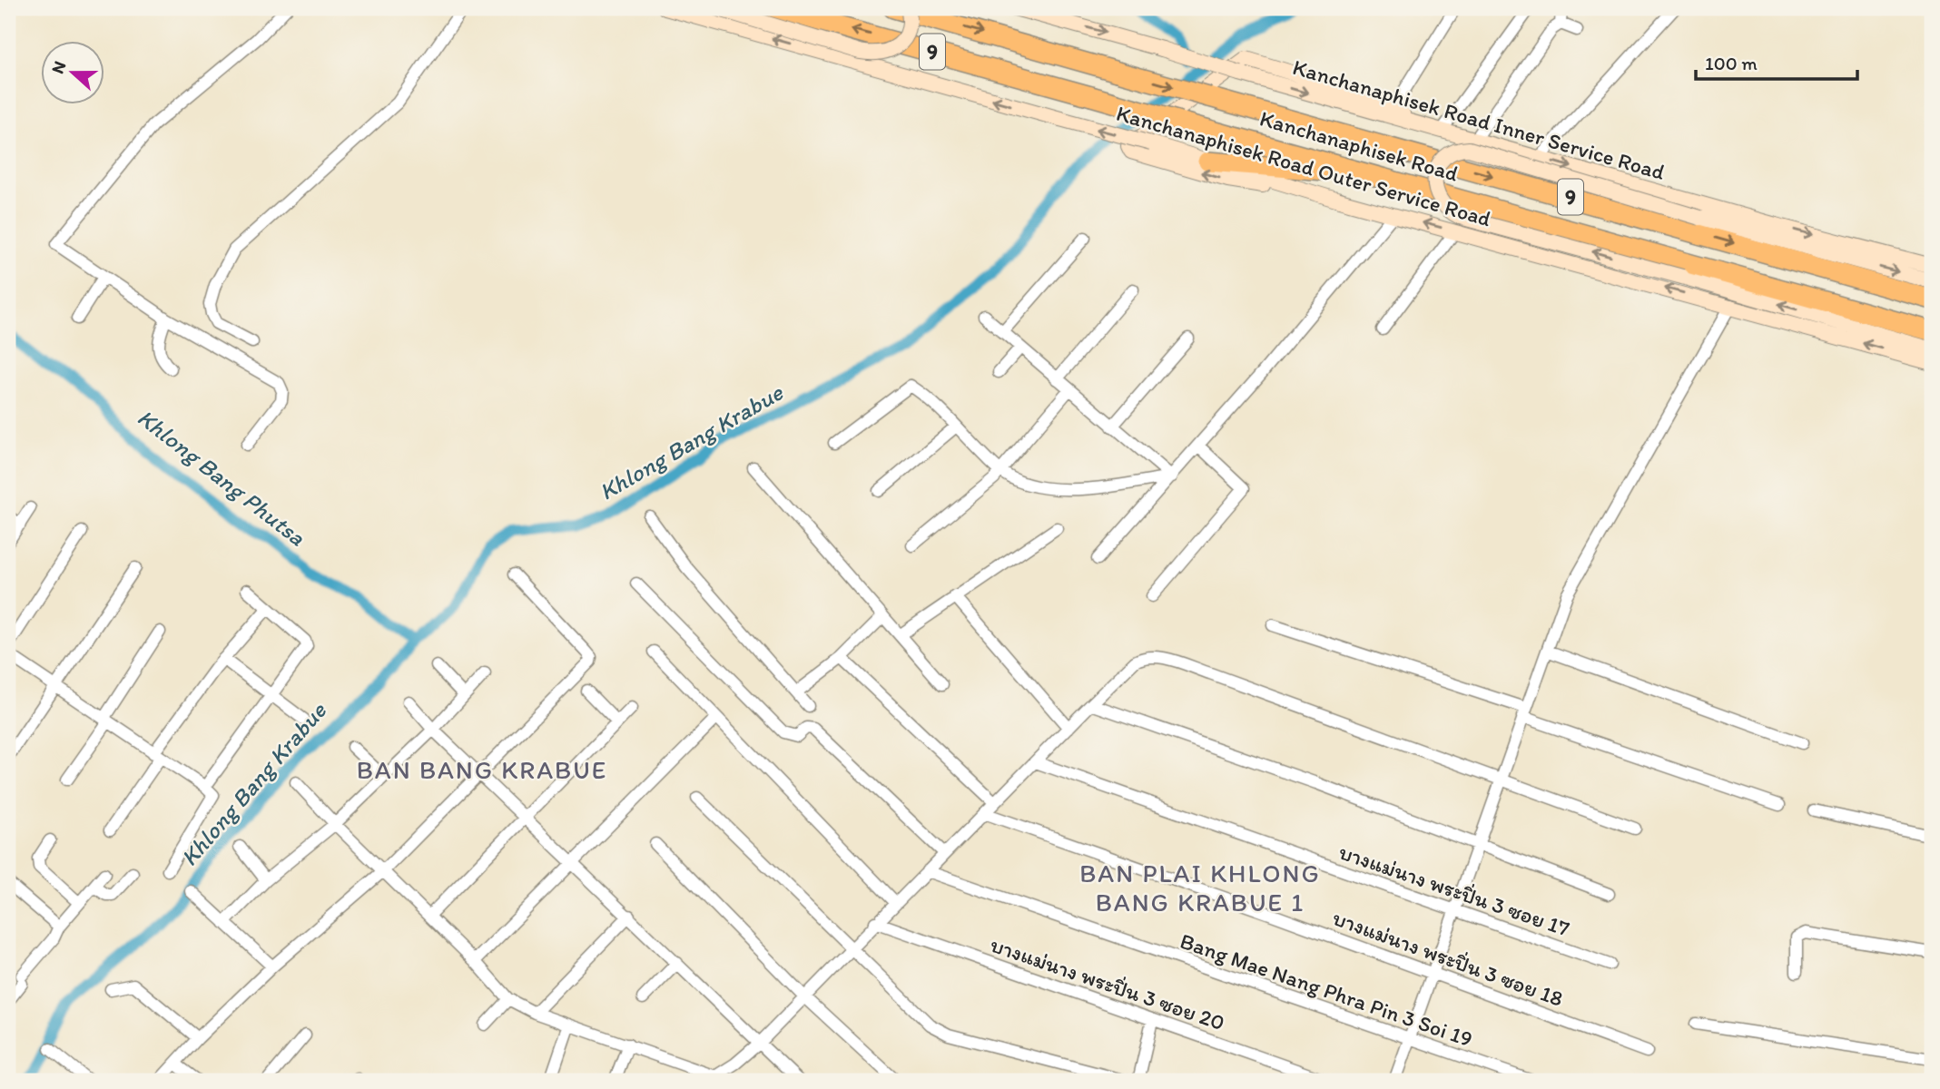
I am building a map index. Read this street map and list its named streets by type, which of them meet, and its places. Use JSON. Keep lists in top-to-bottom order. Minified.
{"streets":{"highway":["9","Kanchanaphisek Road"],"main road":["Kanchanaphisek Road Inner Service Road","Kanchanaphisek Road Outer Service Road"],"street":["บางแม่นาง พระปิ่น 3 ซอย 17","บางแม่นาง พระปิ่น 3 ซอย 18","บางแม่นาง พระปิ่น 3 ซอย 20","Bang Mae Nang Phra Pin 3 Soi 19"]},"one_way":["Kanchanaphisek Road Inner Service Road","Kanchanaphisek Road Outer Service Road"],"districts":["BAN BANG KRABUE","BAN PLAI KHLONG BANG KRABUE 1"],"water":["Khlong Bang Krabue","Khlong Bang Phutsa"],"scale_bar":"100 m","north":"left"}
